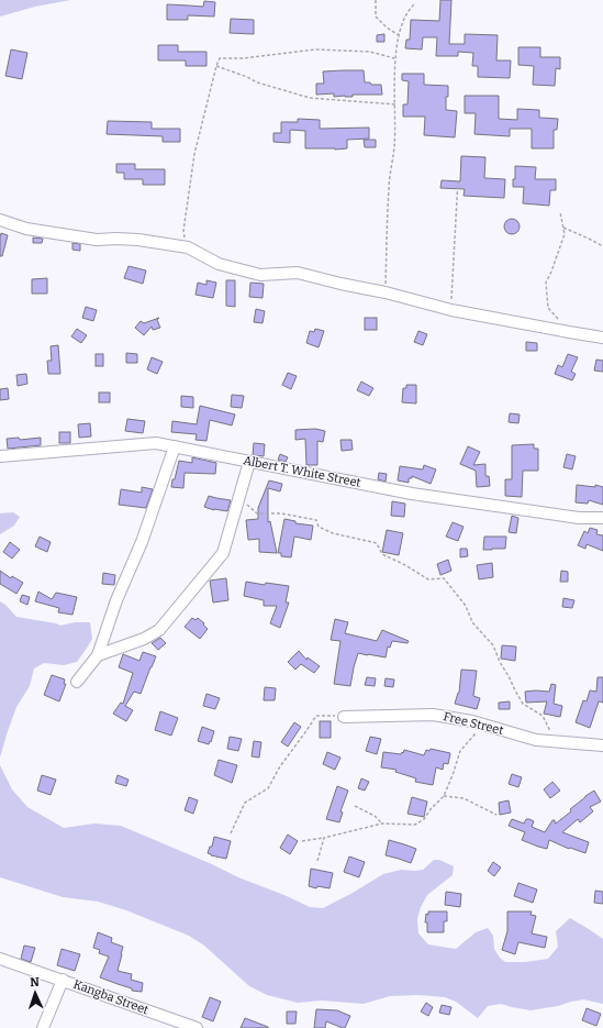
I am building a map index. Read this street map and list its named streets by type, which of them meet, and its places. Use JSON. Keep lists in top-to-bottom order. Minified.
{"streets":{"street":["Albert T. White Street","Free Street","Kangba Street"]},"north":"top"}
